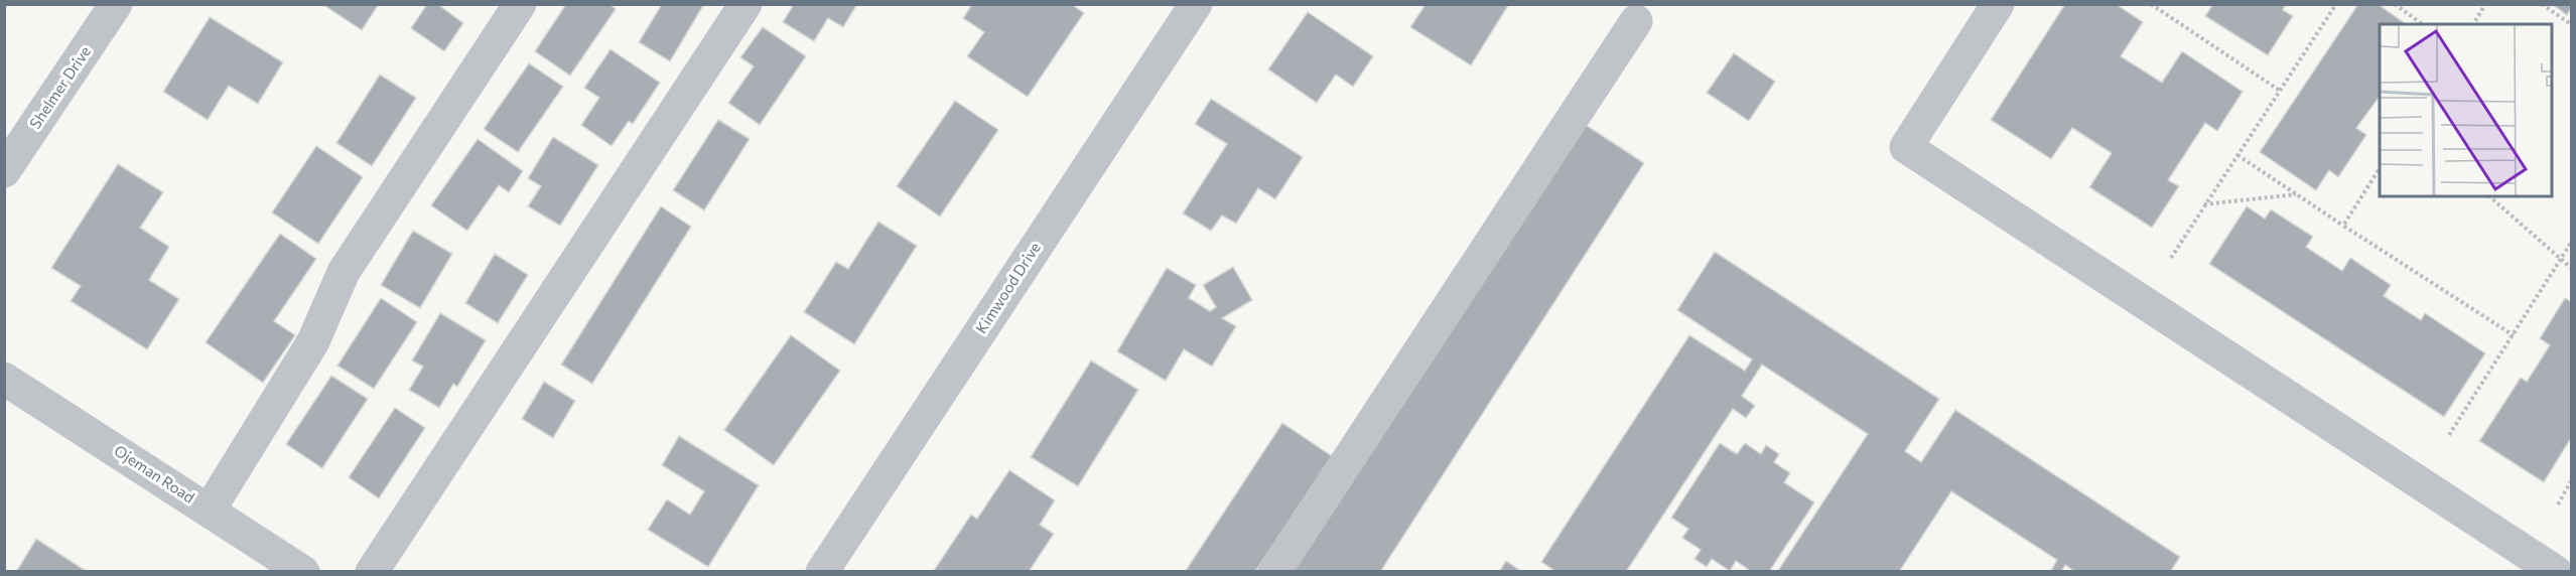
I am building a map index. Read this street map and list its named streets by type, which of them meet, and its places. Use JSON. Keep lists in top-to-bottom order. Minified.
{"streets":{"street":["Shelmer Drive","Kimwood Drive","Ojeman Road"]}}
